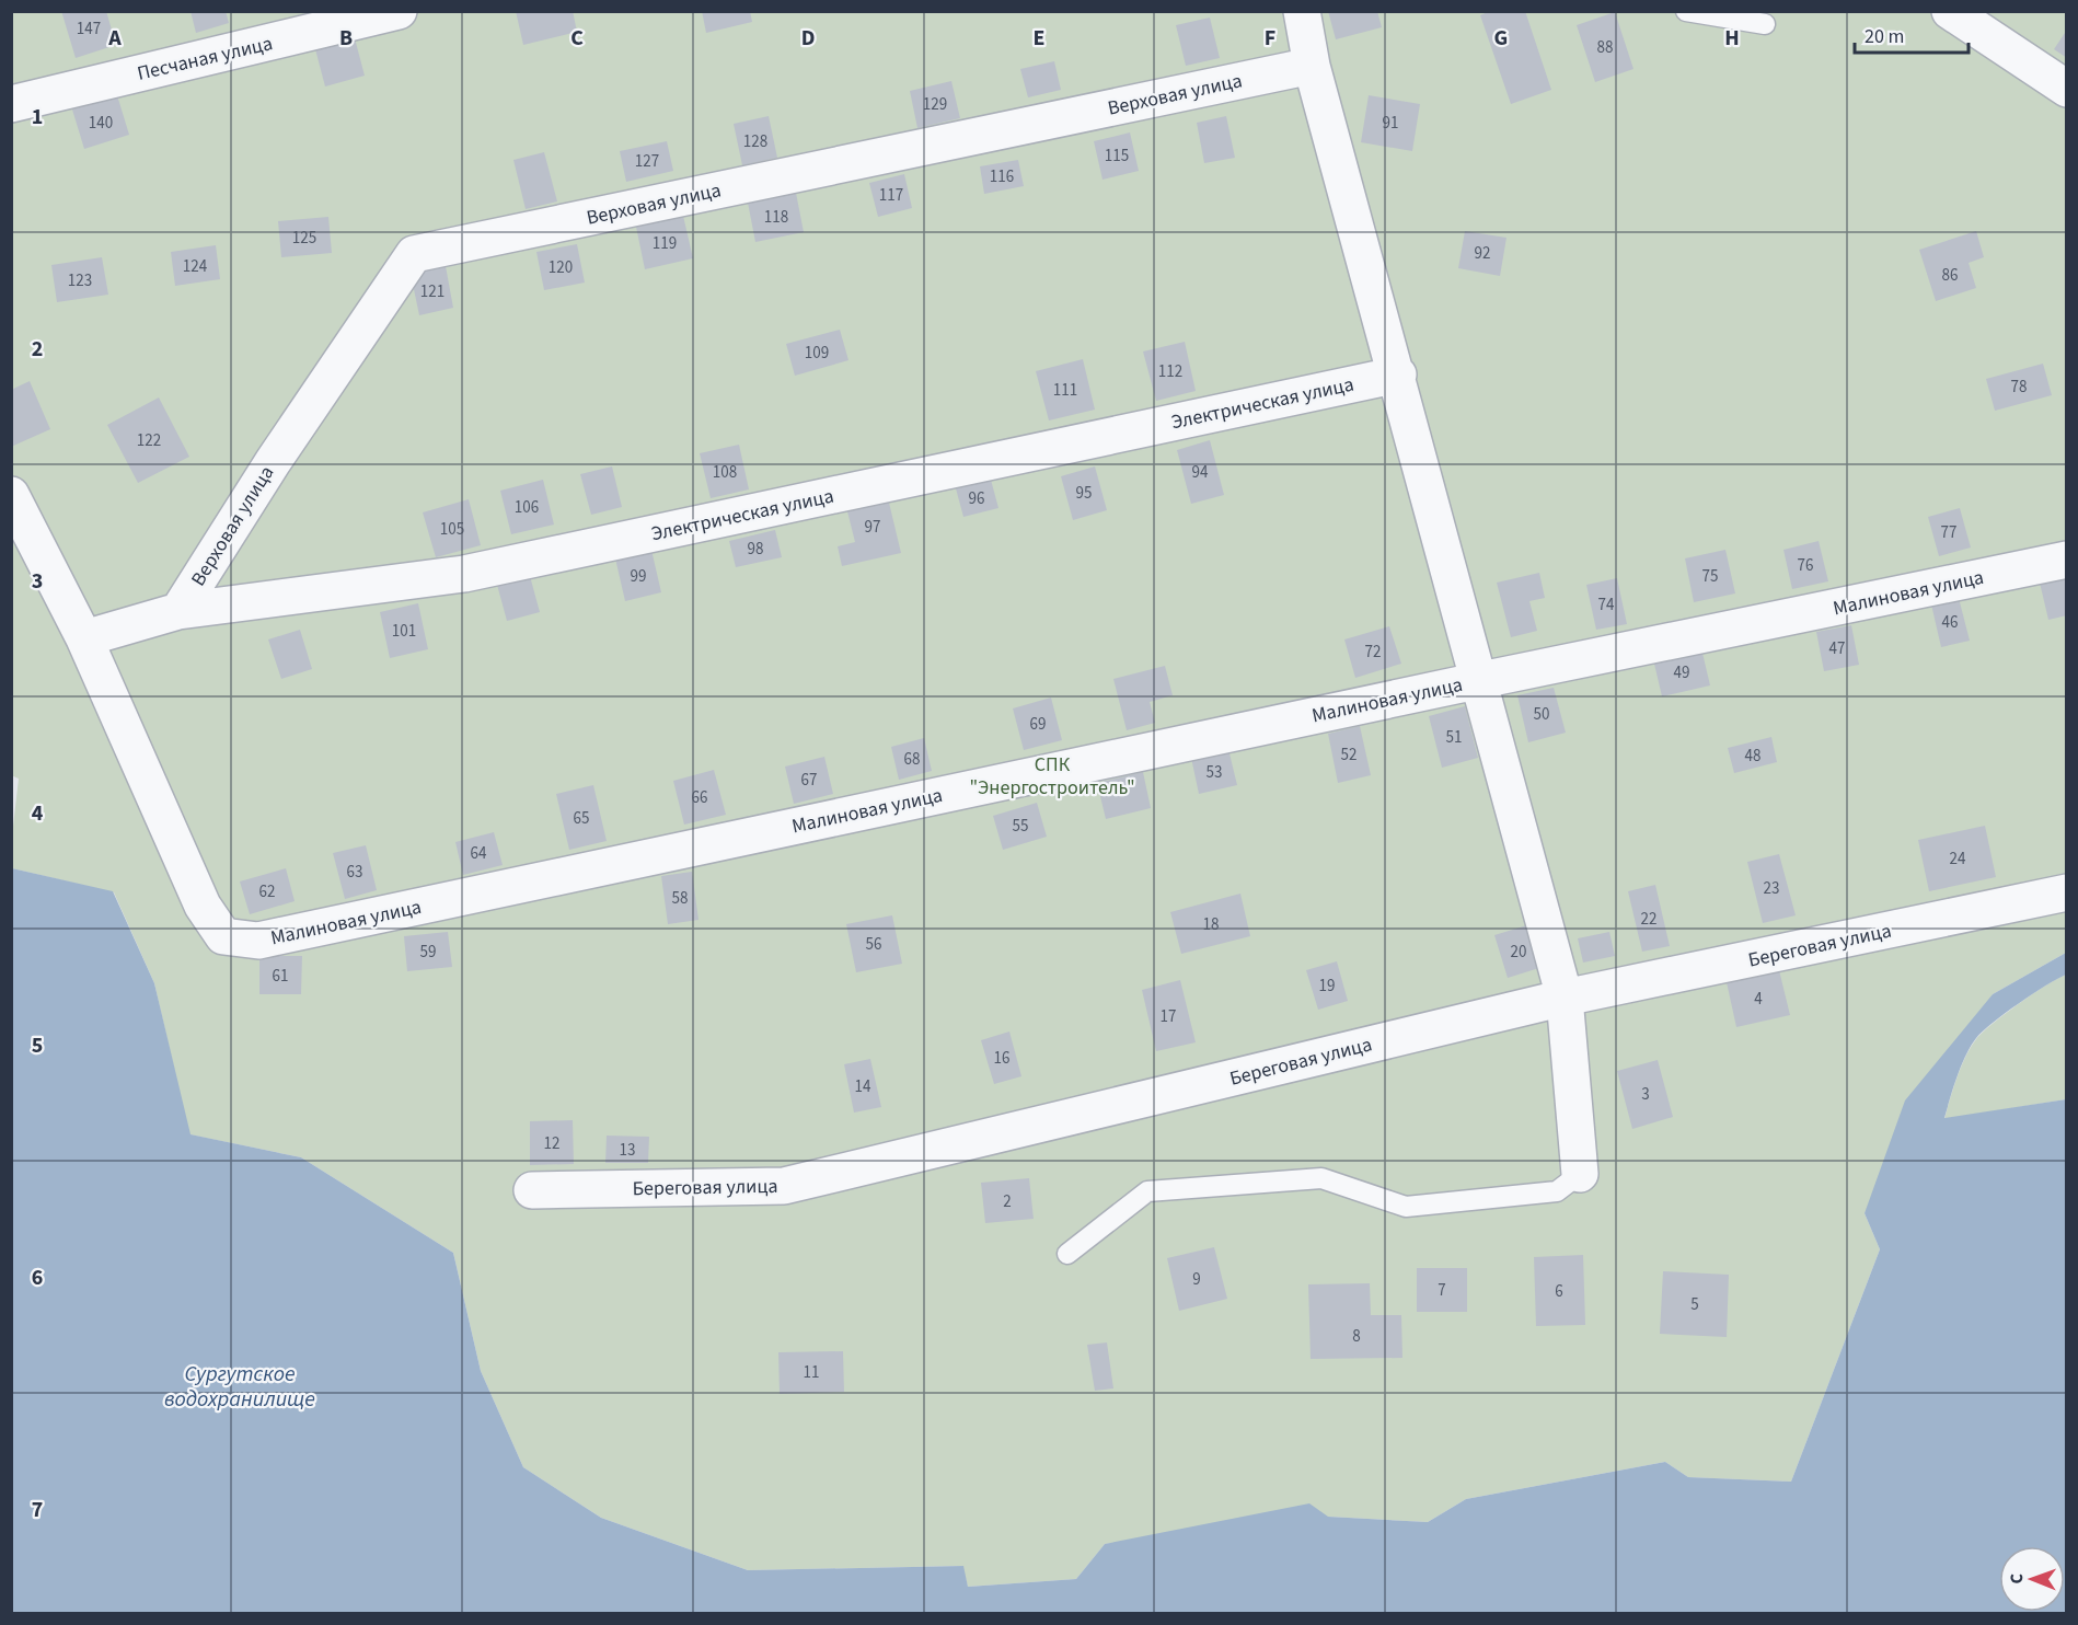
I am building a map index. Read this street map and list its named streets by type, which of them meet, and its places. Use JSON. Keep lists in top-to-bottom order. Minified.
{"streets":{"street":["Песчаная улица","Верховая улица","Электрическая улица","Малиновая улица","Береговая улица"]},"crossings":[["Верховая улица","Электрическая улица"],["Электрическая улица","Малиновая улица"]],"water":["Сургутское водохранилище"],"parks":["СПК \"Энергостроитель\""],"house_numbers":["147","88","129","140","91","128","115","127","116","117","118","125","119","92","124","120","86","123","121","109","112","78","111","122","108","94","95","96","106","97","105","77","98","76","99","75","74","46","101","47","72","49","50","69","51","52","48","68","53","67","66","65","55","64","24","63","23","62","58","22","18","56","59","20","61","19","4","17","16","14","3","12","13","2","9","7","6","5","8","11"],"scale_bar":"20 m","north":"left","grid":{"columns":["A","B","C","D","E","F","G","H"],"rows":["1","2","3","4","5","6","7"]}}
